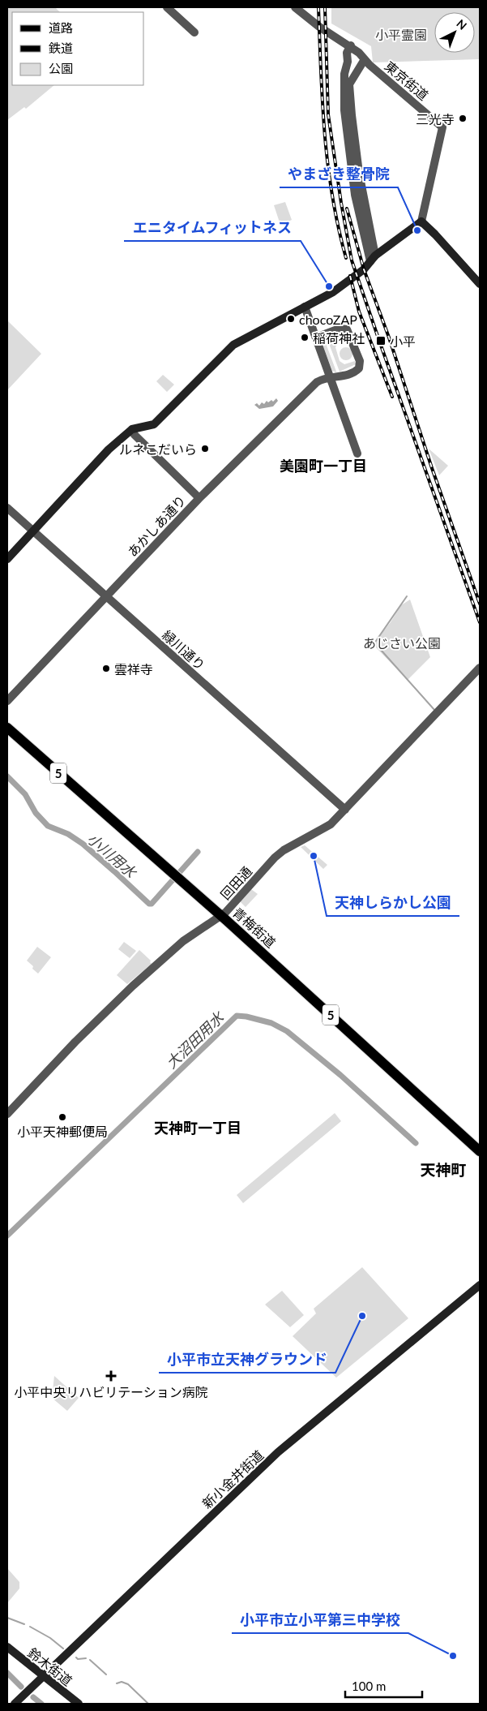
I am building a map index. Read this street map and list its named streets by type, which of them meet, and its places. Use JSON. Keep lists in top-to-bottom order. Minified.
{"streets":{"main road":["5","青梅街道","新小金井街道","鈴木街道"],"street":["東京街道","あかしあ通り","緑川通り","回田通"]},"crossings":[["あかしあ通り","緑川通り"],["緑川通り","回田通"],["回田通","青梅街道"],["新小金井街道","鈴木街道"]],"districts":["美園町一丁目","天神町一丁目","天神町"],"water":["小川用水","大沼田用水"],"parks":["小平霊園","あじさい公園"],"places":{"other":["三光寺","やまざき整骨院","エニタイムフィットネス","chocoZAP","稲荷神社","ルネこだいら","雲祥寺","天神しらかし公園","小平天神郵便局","小平市立天神グラウンド","小平市立小平第三中学校"],"transit":["小平"],"health":["小平中央リハビリテーション病院"]},"legend":["道路","鉄道","公園"],"scale_bar":"100 m","north":"top right"}
